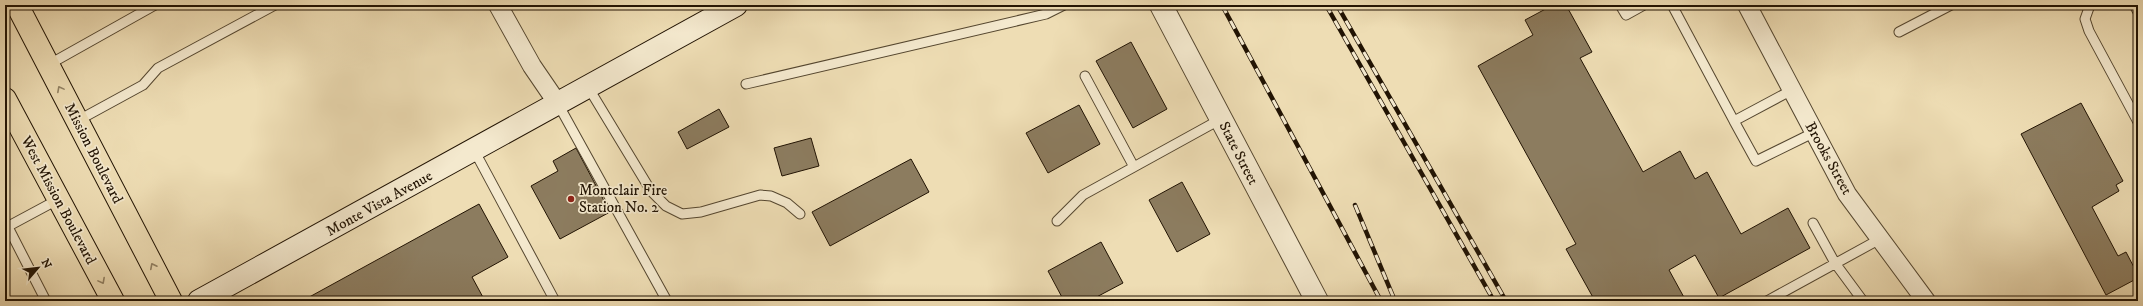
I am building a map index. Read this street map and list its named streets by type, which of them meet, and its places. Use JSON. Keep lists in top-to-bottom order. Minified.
{"streets":{"main road":["Mission Boulevard","State Street","West Mission Boulevard","Monte Vista Avenue"],"street":["Brooks Street"]},"one_way":["Mission Boulevard","West Mission Boulevard"],"places":["Montclair Fire Station No. 2"],"north":"top right"}
